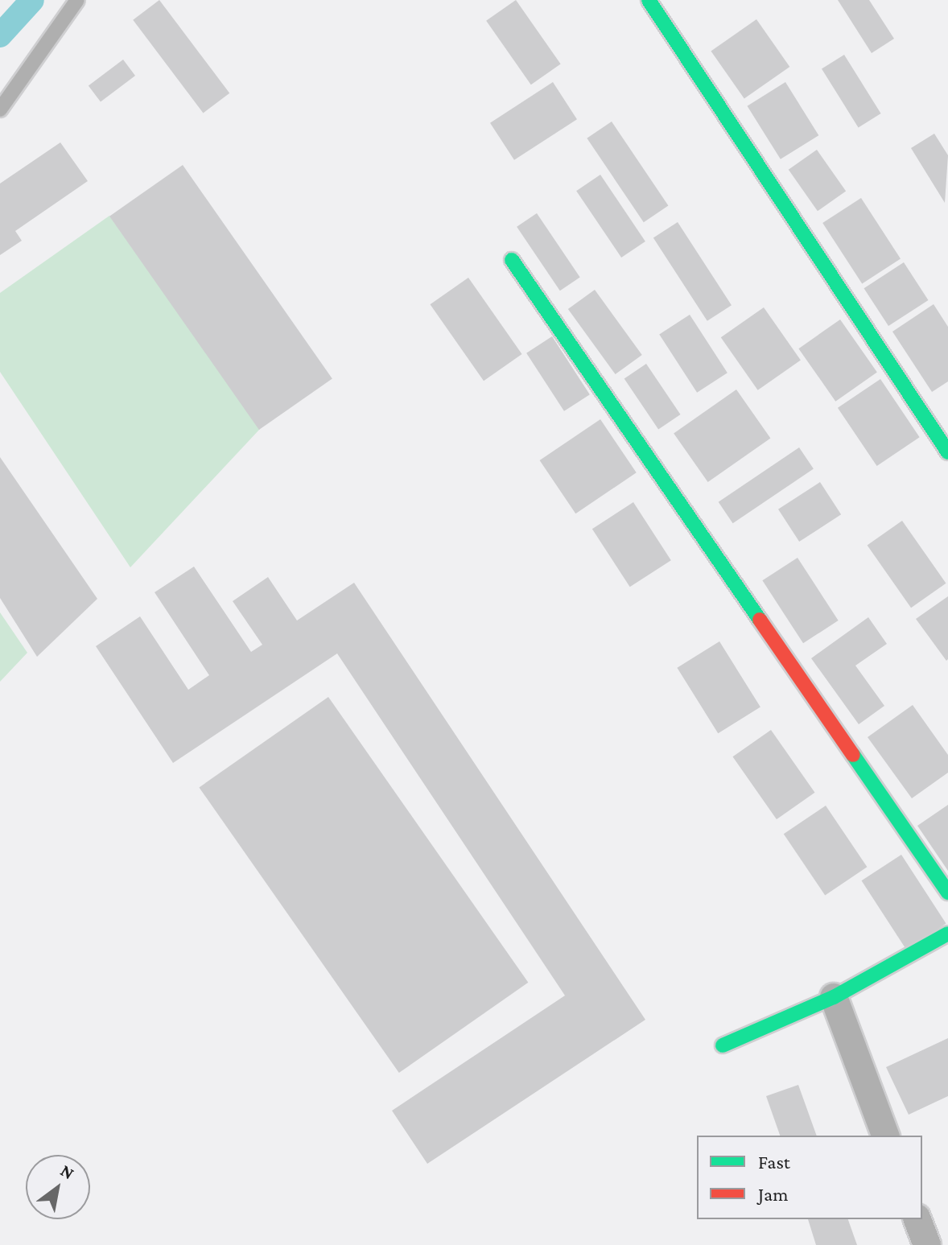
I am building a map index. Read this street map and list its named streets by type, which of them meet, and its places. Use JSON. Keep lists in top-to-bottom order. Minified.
{"legend":["Fast","Jam"],"north":"top right"}
